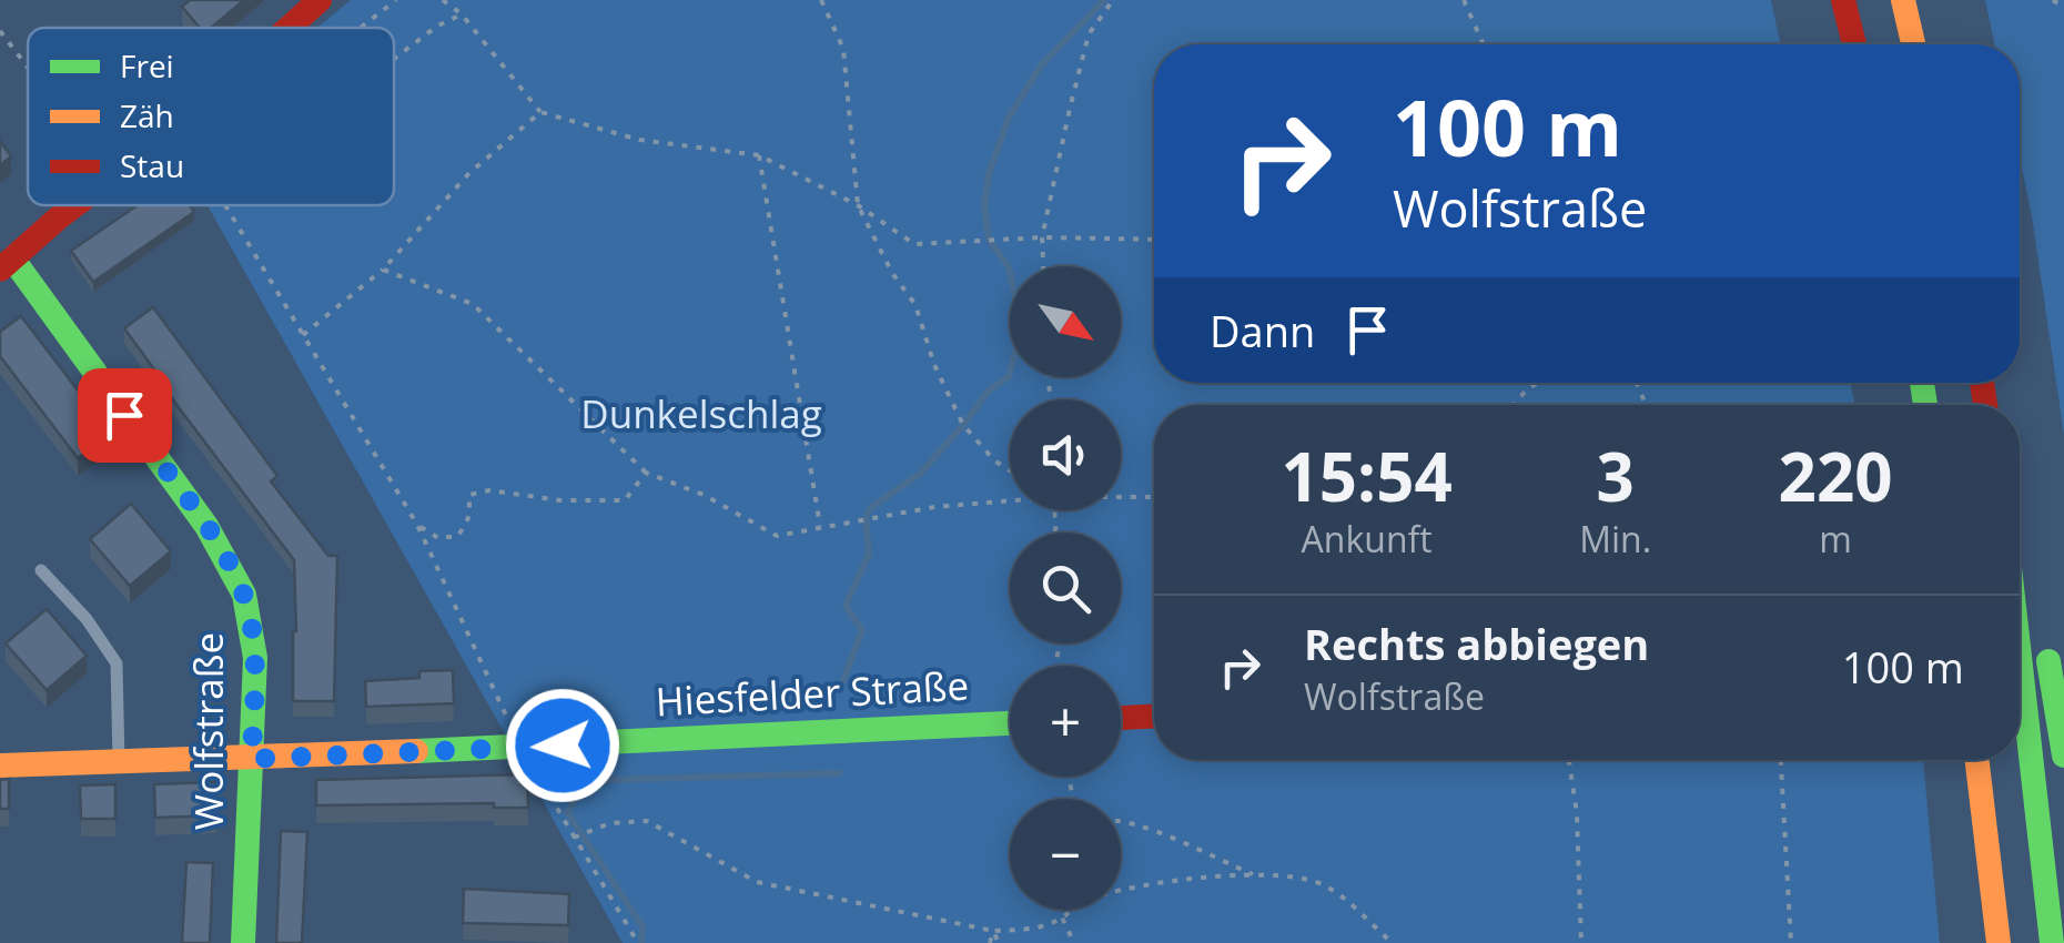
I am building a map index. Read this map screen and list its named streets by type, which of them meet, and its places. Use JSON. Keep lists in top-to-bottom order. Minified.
{"streets":{"main road":["Hiesfelder Straße","Wolfstraße"]},"crossings":[["Hiesfelder Straße","Wolfstraße"]],"parks":["Dunkelschlag"],"legend":["Frei","Zäh","Stau"],"north":"bottom right","page":{"turn":["100 m","Wolfstraße"],"map_buttons":["+","−"],"then":"Dann","eta":["15:54","Ankunft","3","Min.","220","m"],"list":[{"name":"Rechts abbiegen","note":"Wolfstraße","value":"100 m"}]}}
